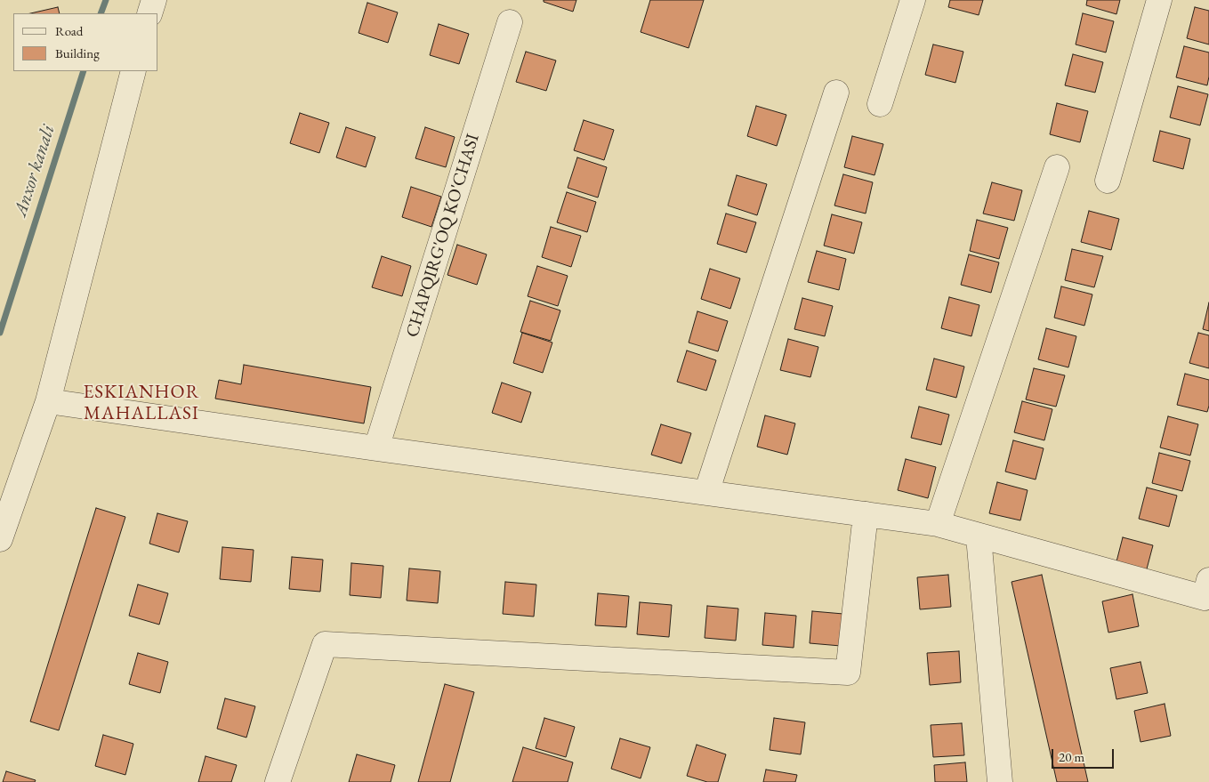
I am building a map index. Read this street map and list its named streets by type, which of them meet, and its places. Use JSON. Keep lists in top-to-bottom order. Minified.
{"streets":{"street":["CHAPQIRG'OQ KO'CHASI"]},"districts":["ESKIANHOR MAHALLASI"],"water":["Anxor kanali"],"legend":["Road","Building"],"scale_bar":"20 m"}
